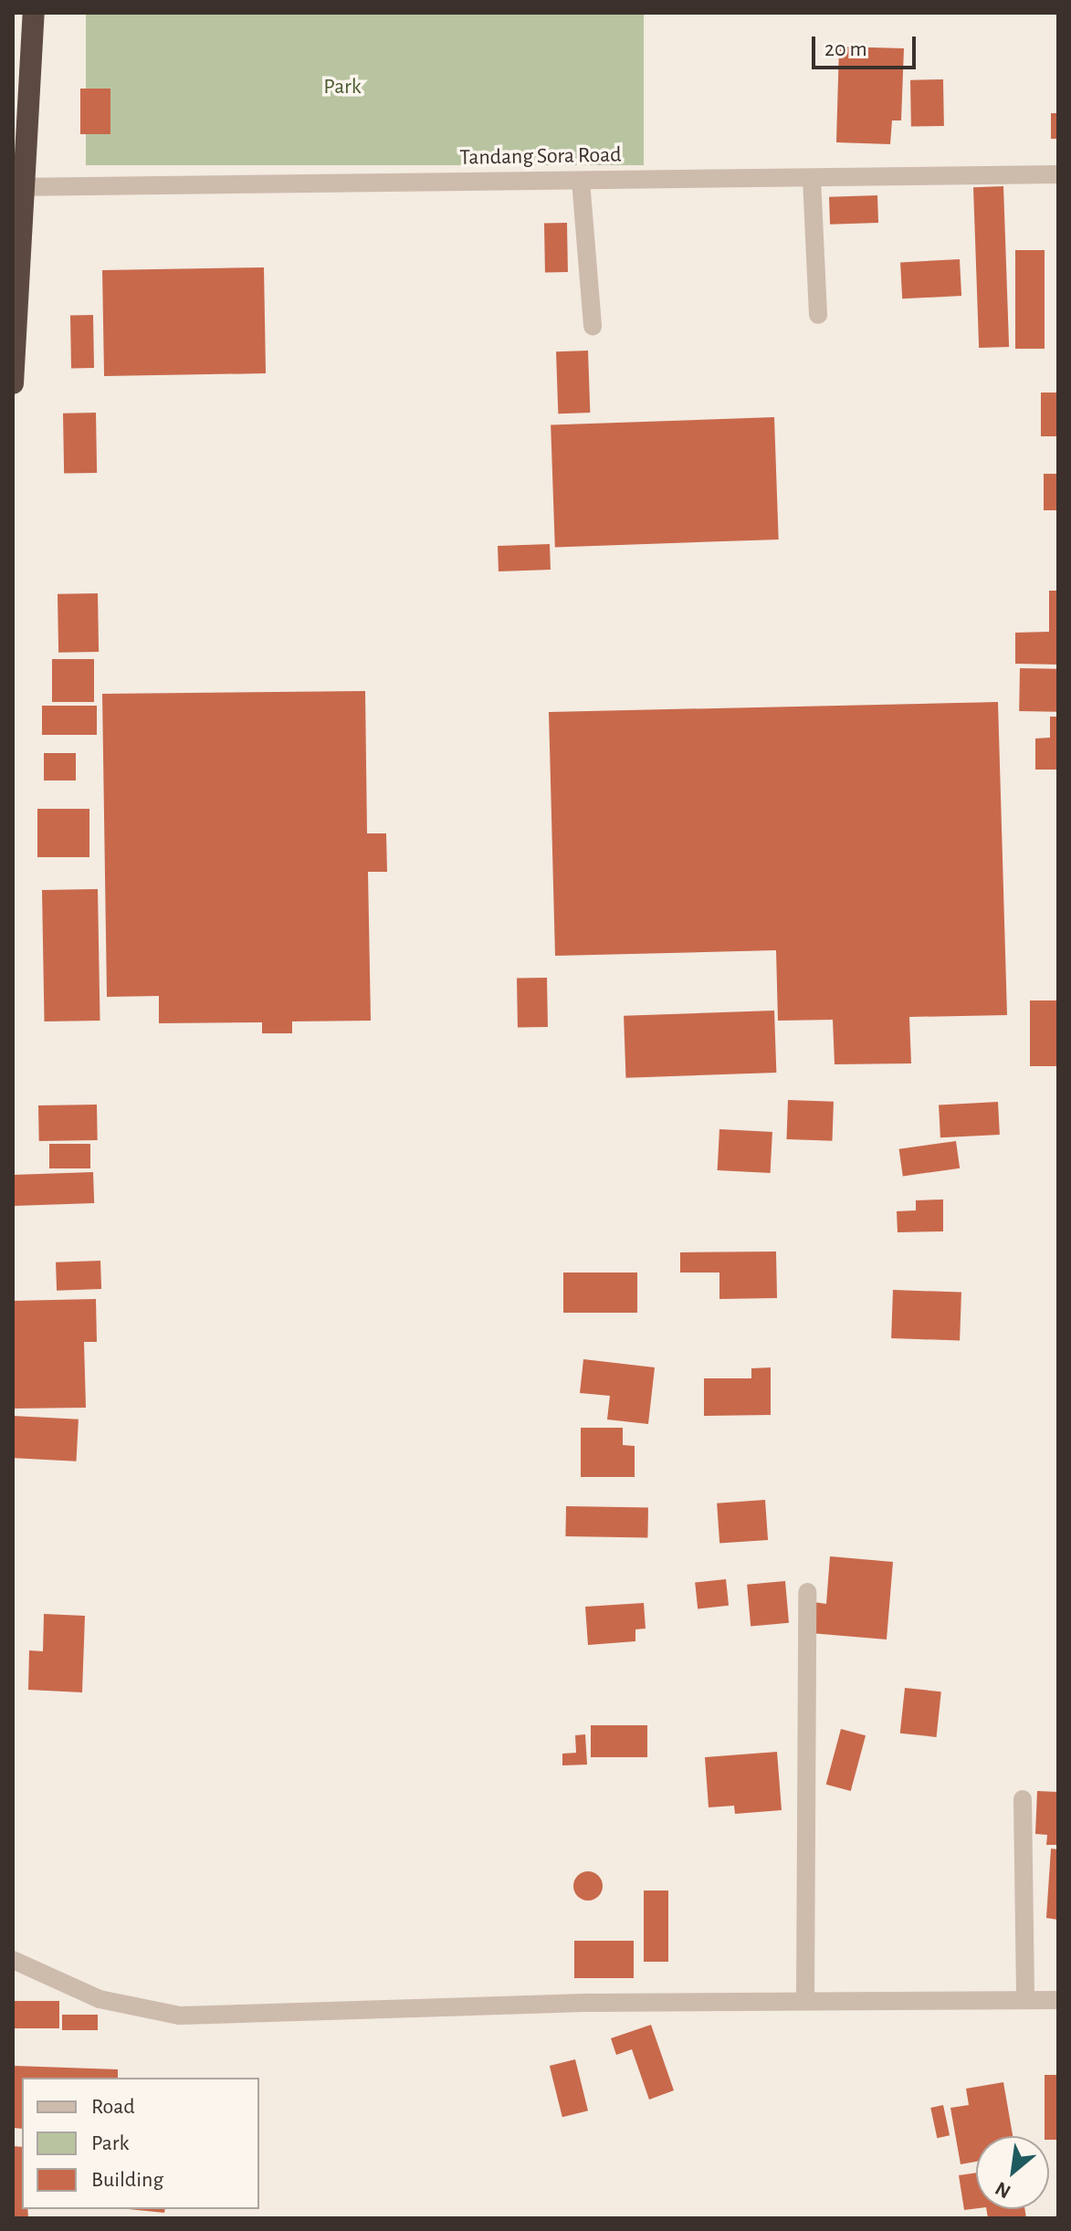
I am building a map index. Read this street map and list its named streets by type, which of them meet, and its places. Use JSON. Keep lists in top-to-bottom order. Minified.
{"streets":{"street":["Tandang Sora Road"]},"parks":["Park"],"legend":["Road","Park","Building"],"scale_bar":"20 m","north":"bottom left"}
